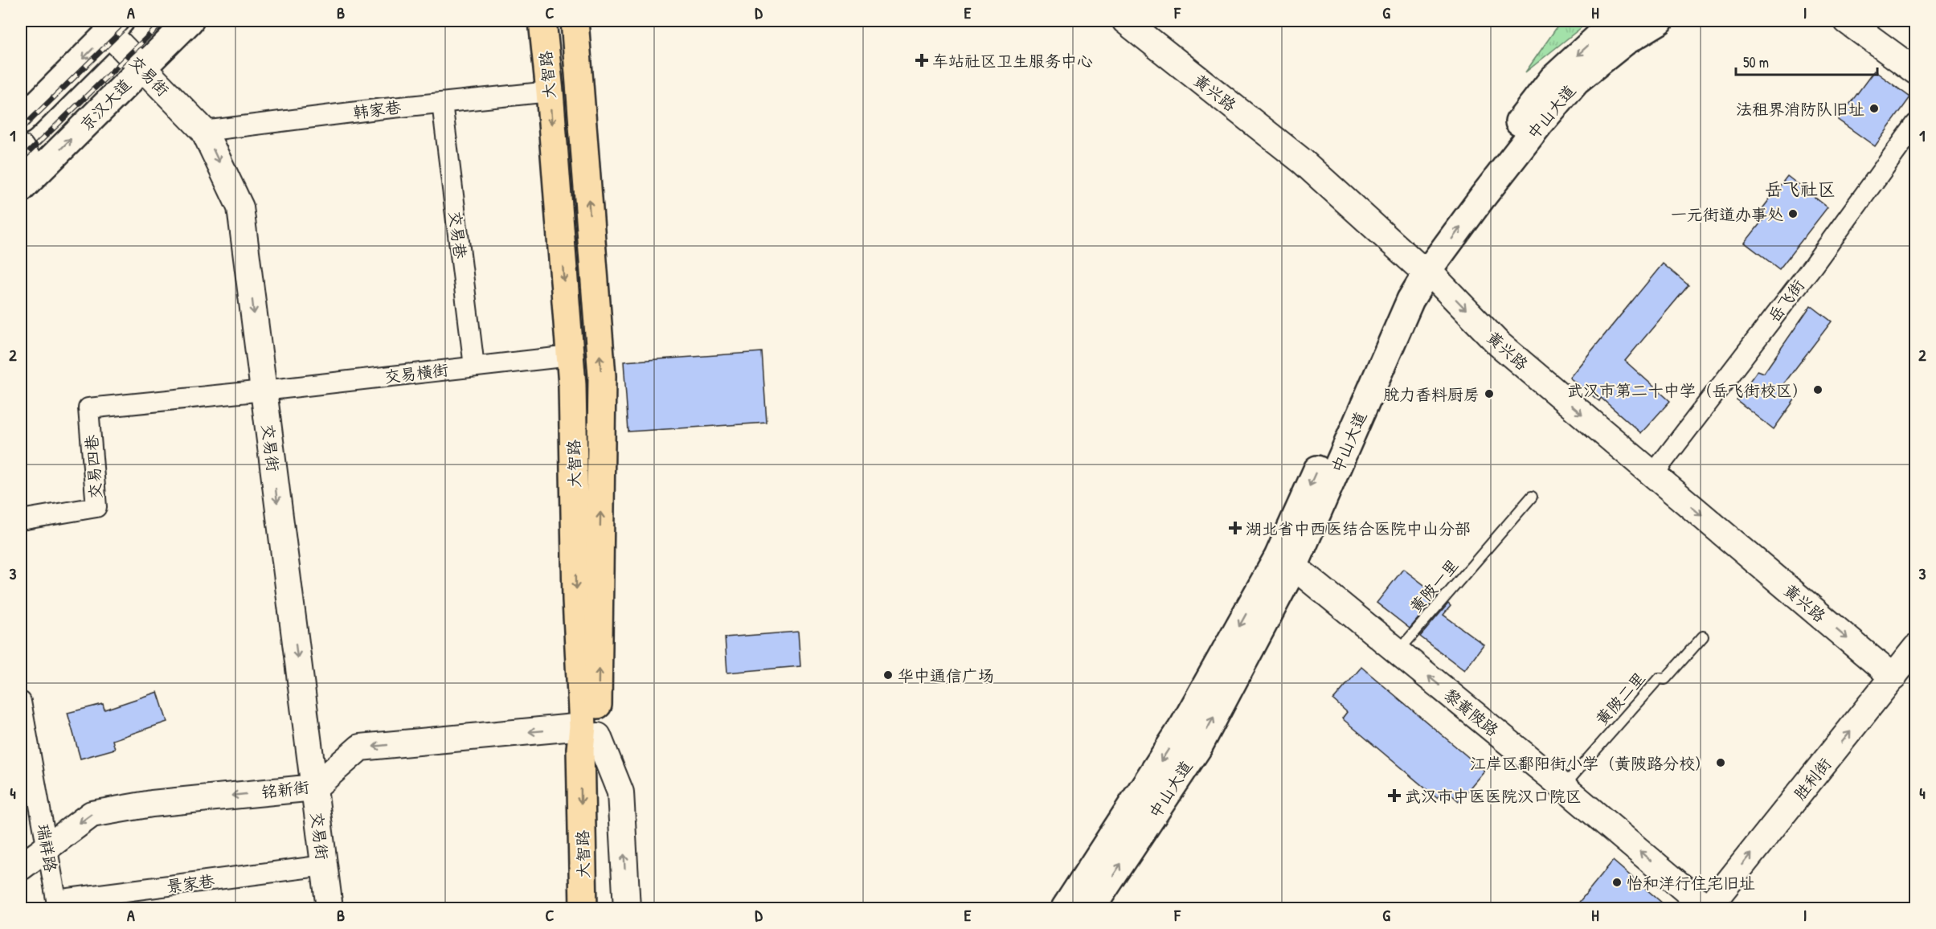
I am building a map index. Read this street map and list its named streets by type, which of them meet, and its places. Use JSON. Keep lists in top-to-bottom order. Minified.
{"streets":{"main road":["大智路","京汉大道","中山大道"],"street":["交易街","黄兴路","韩家巷","交易巷","岳飞街","交易横街","交易四巷","黎黄陂路","胜利街","铭新街","瑞祥路","景家巷"],"lane":["黄陂一里","黄陂二里"]},"crossings":[["大智路","韩家巷"],["大智路","交易横街"],["大智路","铭新街"],["交易街","京汉大道"],["交易街","韩家巷"],["交易街","交易横街"],["交易街","铭新街"],["交易街","景家巷"],["黄兴路","中山大道"],["黄兴路","岳飞街"],["黄兴路","胜利街"],["韩家巷","交易巷"],["中山大道","黎黄陂路"],["交易巷","交易横街"],["交易横街","交易四巷"],["黄陂一里","黎黄陂路"],["黄陂二里","黎黄陂路"],["黎黄陂路","胜利街"],["铭新街","瑞祥路"],["瑞祥路","景家巷"]],"one_way":["交易街","黄兴路","黎黄陂路","胜利街","铭新街"],"districts":["岳飞社区"],"places":{"health":["车站社区卫生服务中心","湖北省中西医结合医院中山分部","武汉市中医医院汉口院区"],"other":["法租界消防队旧址","一元街道办事处","武汉市第二十中学（岳飞街校区）","脱力香料厨房","华中通信广场","江岸区鄱阳街小学（黄陂路分校）","怡和洋行住宅旧址"]},"scale_bar":"50 m","grid":{"columns":["A","B","C","D","E","F","G","H","I"],"rows":["1","2","3","4"]}}
